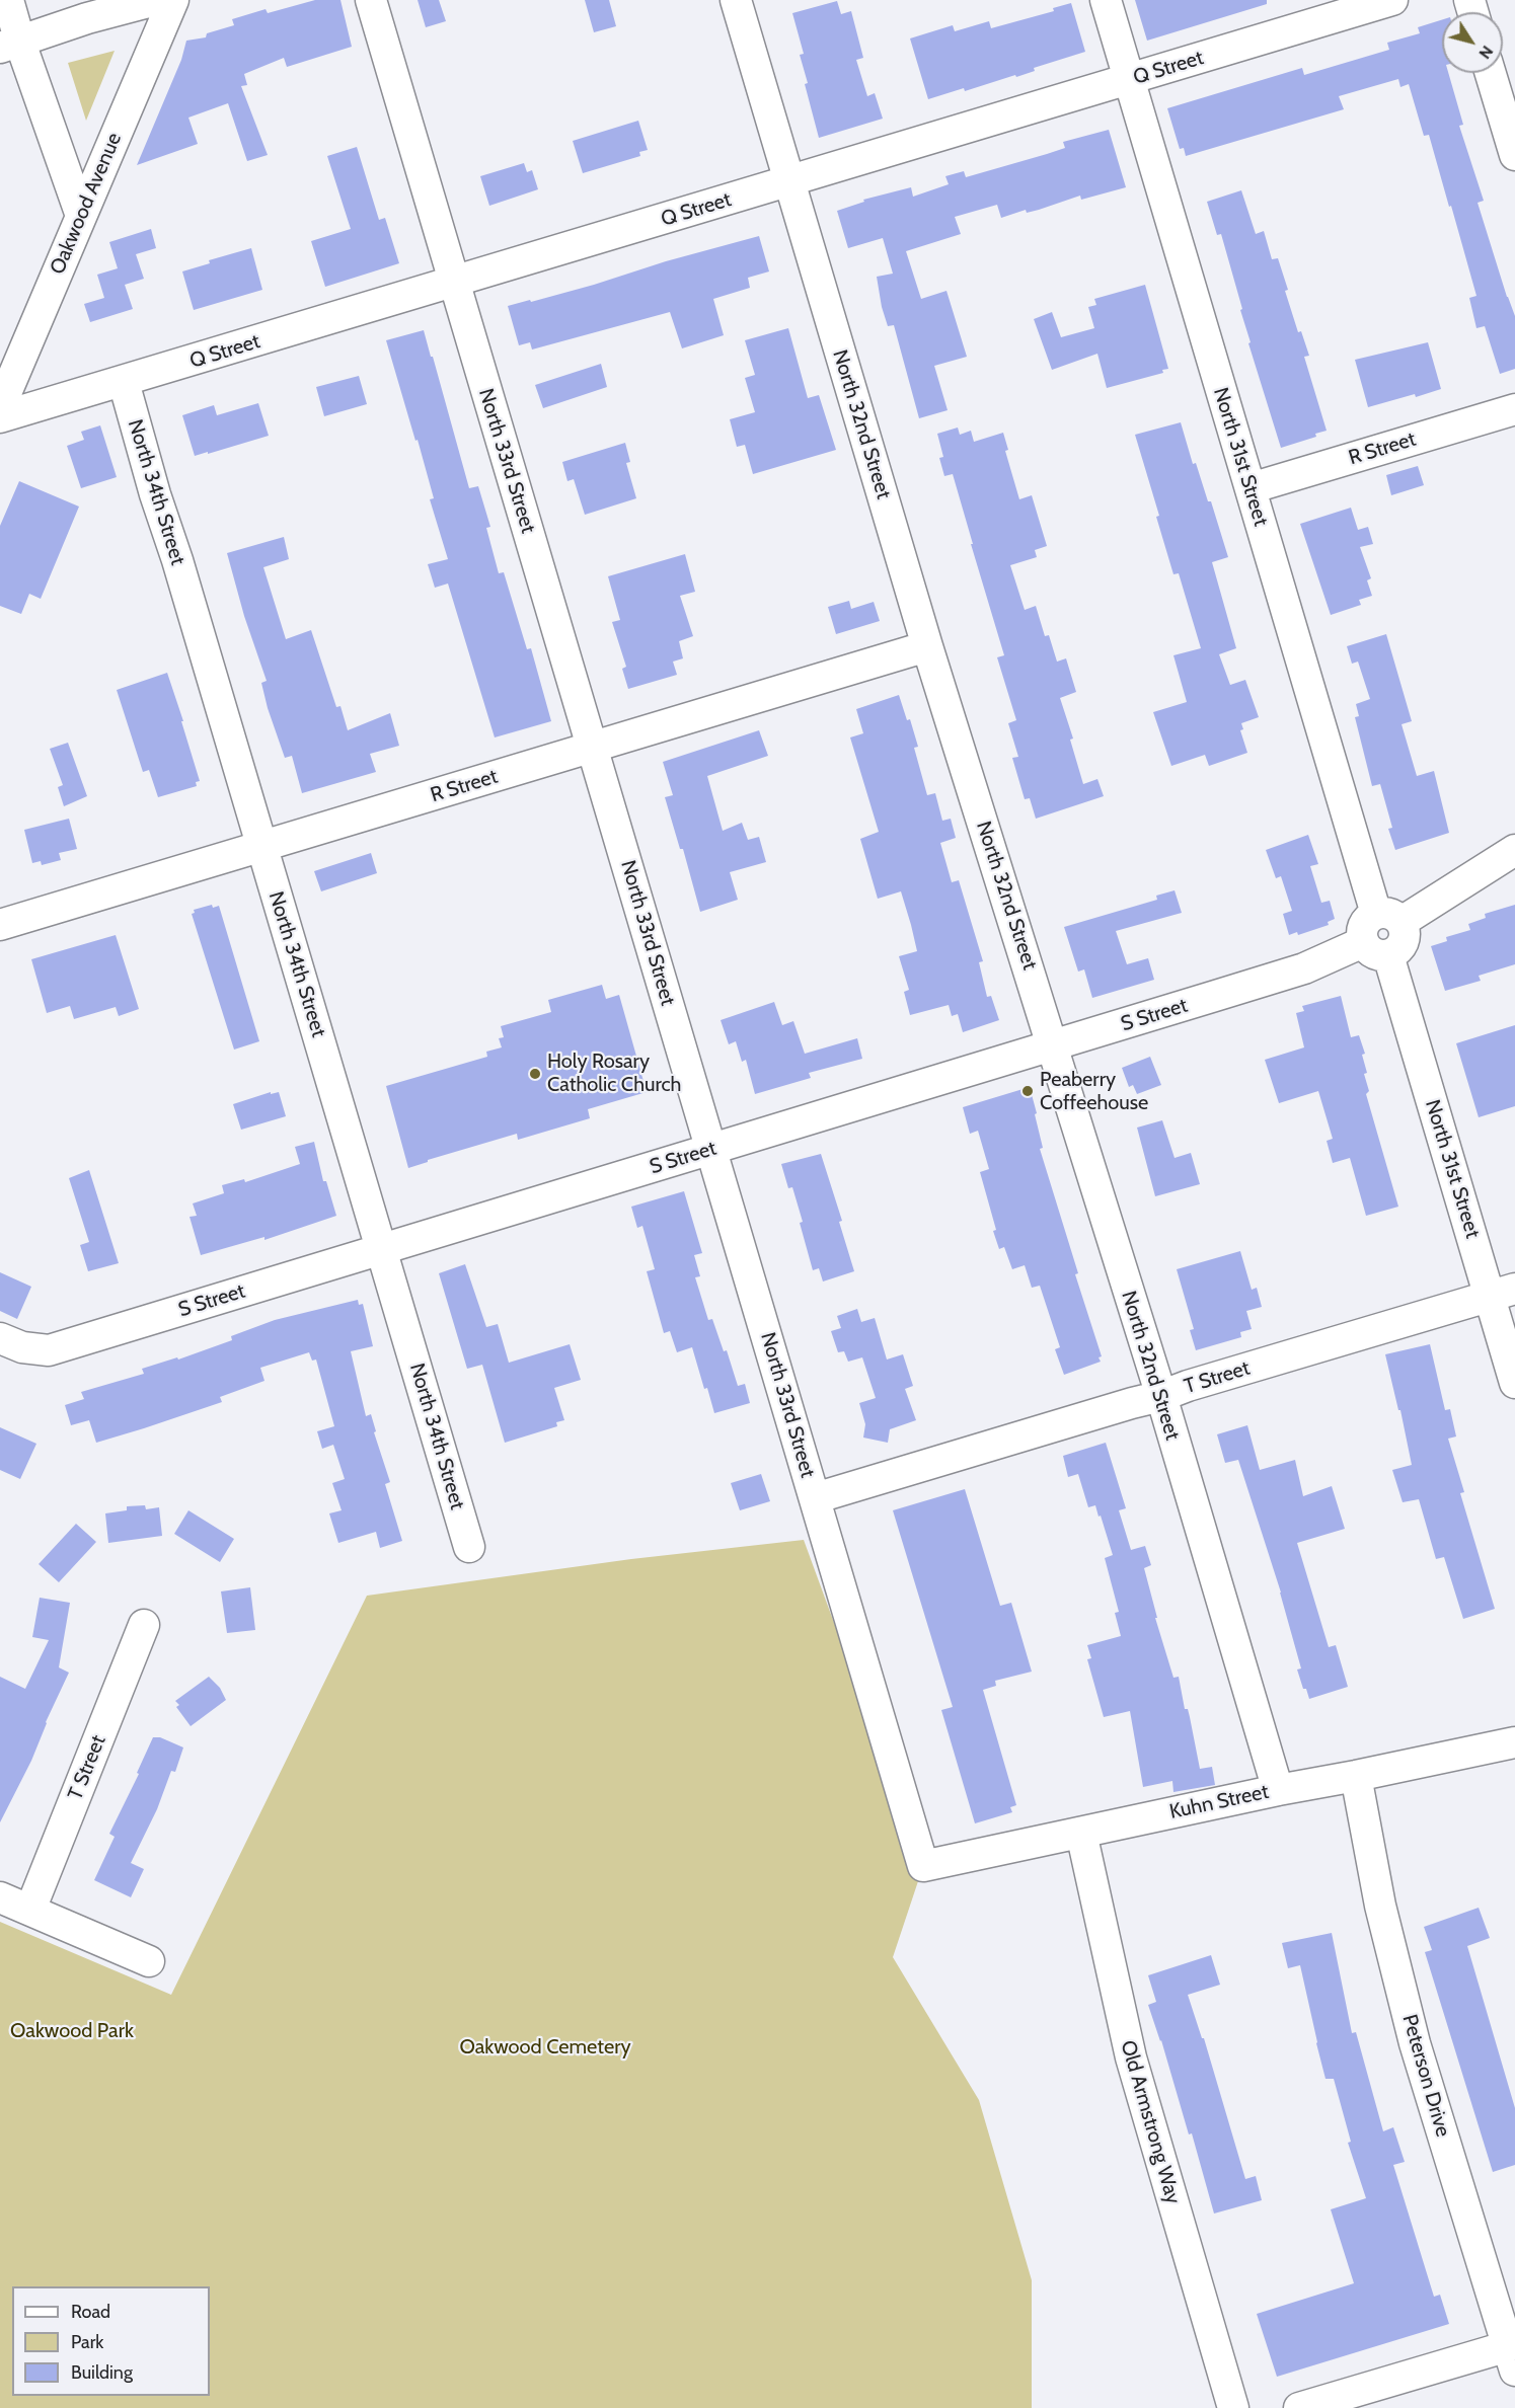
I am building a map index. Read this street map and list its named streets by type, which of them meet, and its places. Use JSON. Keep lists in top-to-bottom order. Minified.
{"streets":{"street":["Q Street","Oakwood Avenue","North 32nd Street","R Street","North 31st Street","North 33rd Street","North 34th Street","S Street","T Street","Kuhn Street","Peterson Drive","Old Armstrong Way"]},"crossings":[["Q Street","North 32nd Street"],["Q Street","North 31st Street"],["Q Street","North 33rd Street"],["Q Street","North 34th Street"],["North 32nd Street","R Street"],["North 32nd Street","S Street"],["North 32nd Street","T Street"],["North 32nd Street","Kuhn Street"],["R Street","North 31st Street"],["R Street","North 33rd Street"],["R Street","North 34th Street"],["North 31st Street","S Street"],["North 31st Street","T Street"],["North 33rd Street","S Street"],["North 33rd Street","T Street"],["North 33rd Street","Kuhn Street"],["North 34th Street","S Street"],["Kuhn Street","Peterson Drive"],["Kuhn Street","Old Armstrong Way"]],"parks":["Oakwood Park","Oakwood Cemetery"],"places":["Holy Rosary Catholic Church","Peaberry Coffeehouse"],"legend":["Road","Park","Building"],"north":"bottom right"}
